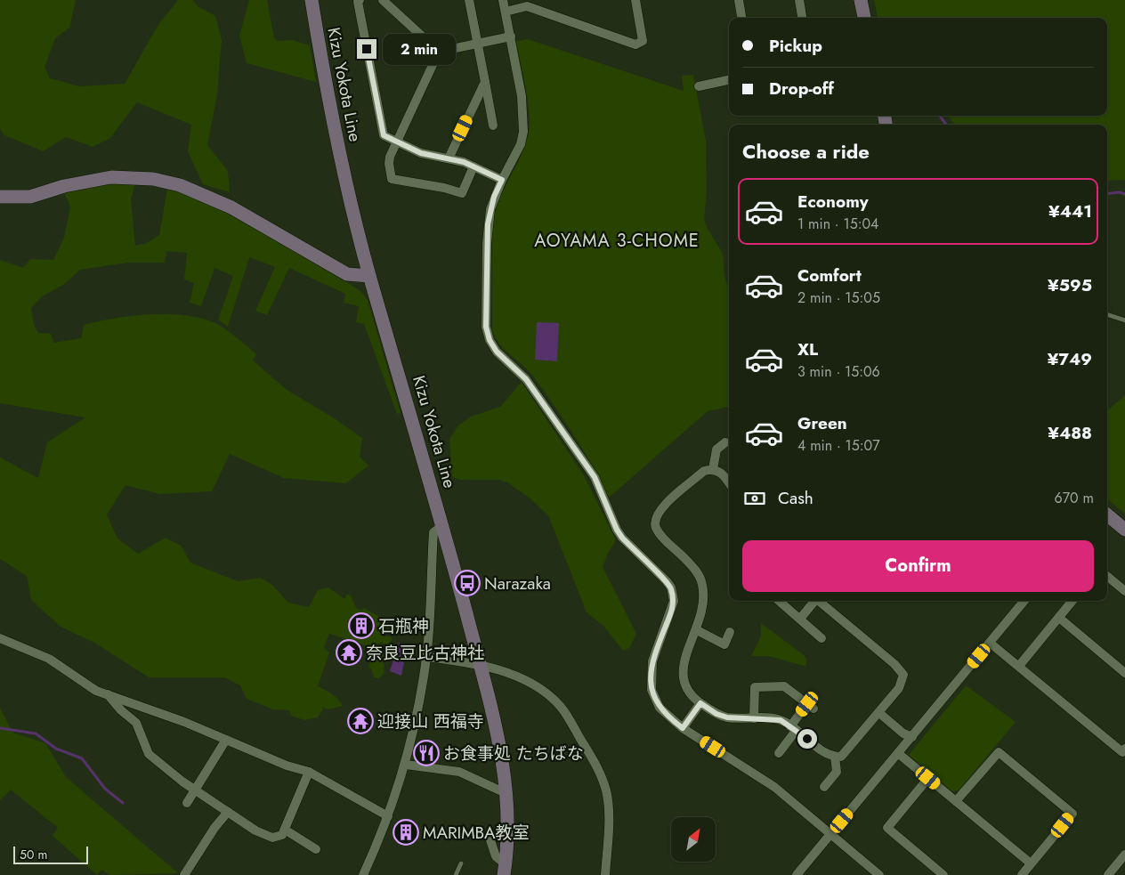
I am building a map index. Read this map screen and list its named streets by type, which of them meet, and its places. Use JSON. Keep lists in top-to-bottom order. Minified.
{"streets":{"main road":["Kizu Yokota Line"]},"districts":["AOYAMA 3-CHOME"],"places":{"bus stop":["Narazaka"],"building":["石瓶神","MARIMBA教室"],"temple":["奈良豆比古神社","迎接山 西福寺"],"restaurant":["お食事処 たちばな"]},"scale_bar":"50 m","north":"top right","page":{"banner":["Pickup","Drop-off"],"bubble":"2 min","heading":"Choose a ride","list":[{"name":"Economy","note":"1 min · 15:04","value":"¥441"},{"name":"Comfort","note":"2 min · 15:05","value":"¥595"},{"name":"XL","note":"3 min · 15:06","value":"¥749"},{"name":"Green","note":"4 min · 15:07","value":"¥488"}],"pay":["Cash","670 m"],"buttons":"Confirm","scale":"50 m"}}
